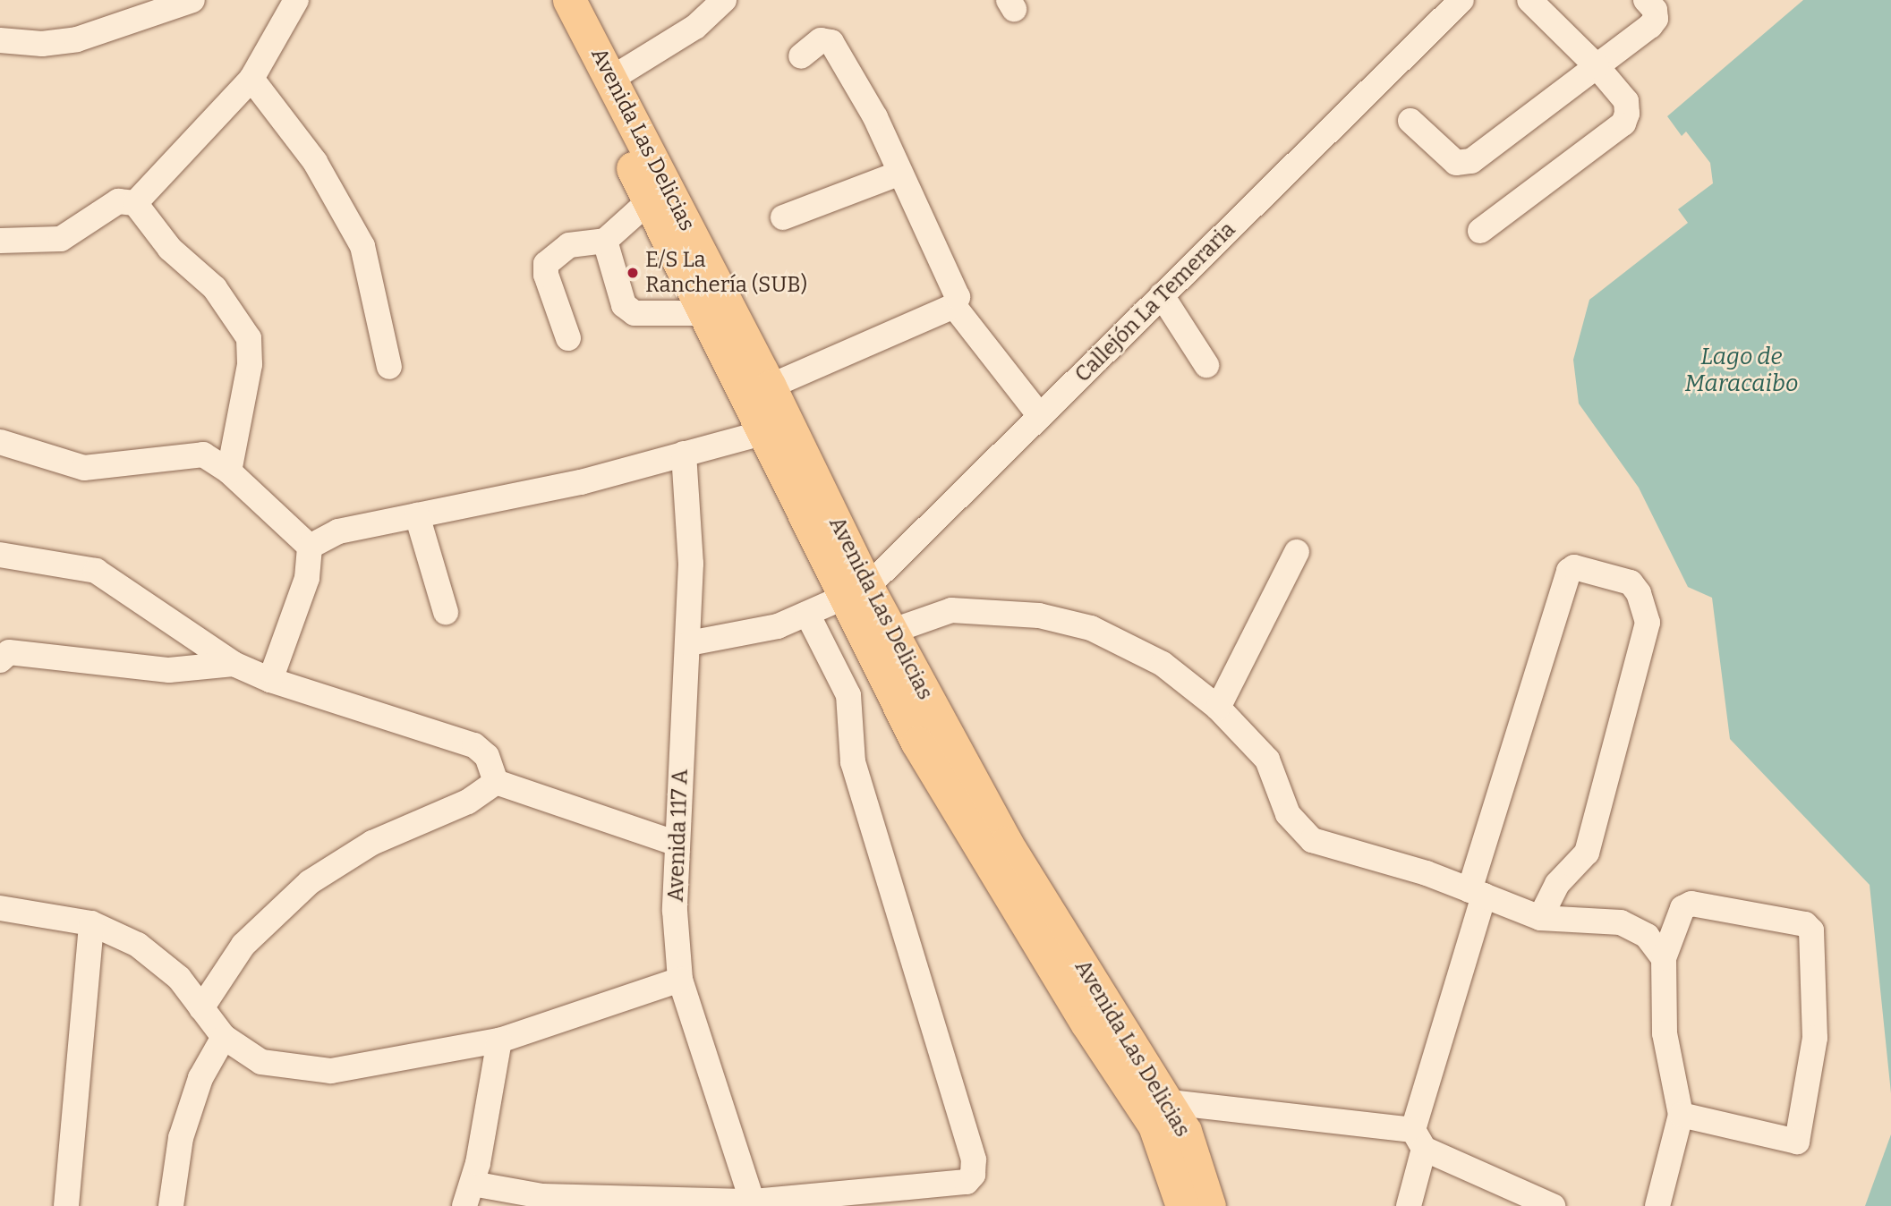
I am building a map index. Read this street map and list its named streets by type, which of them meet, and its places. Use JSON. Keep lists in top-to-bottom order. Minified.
{"streets":{"main road":["Avenida Las Delicias"],"street":["Callejón La Temeraria","Avenida 117 A"]},"crossings":[["Avenida Las Delicias","Callejón La Temeraria"]],"water":["Lago de Maracaibo"],"places":["E/S La Ranchería (SUB)"]}
